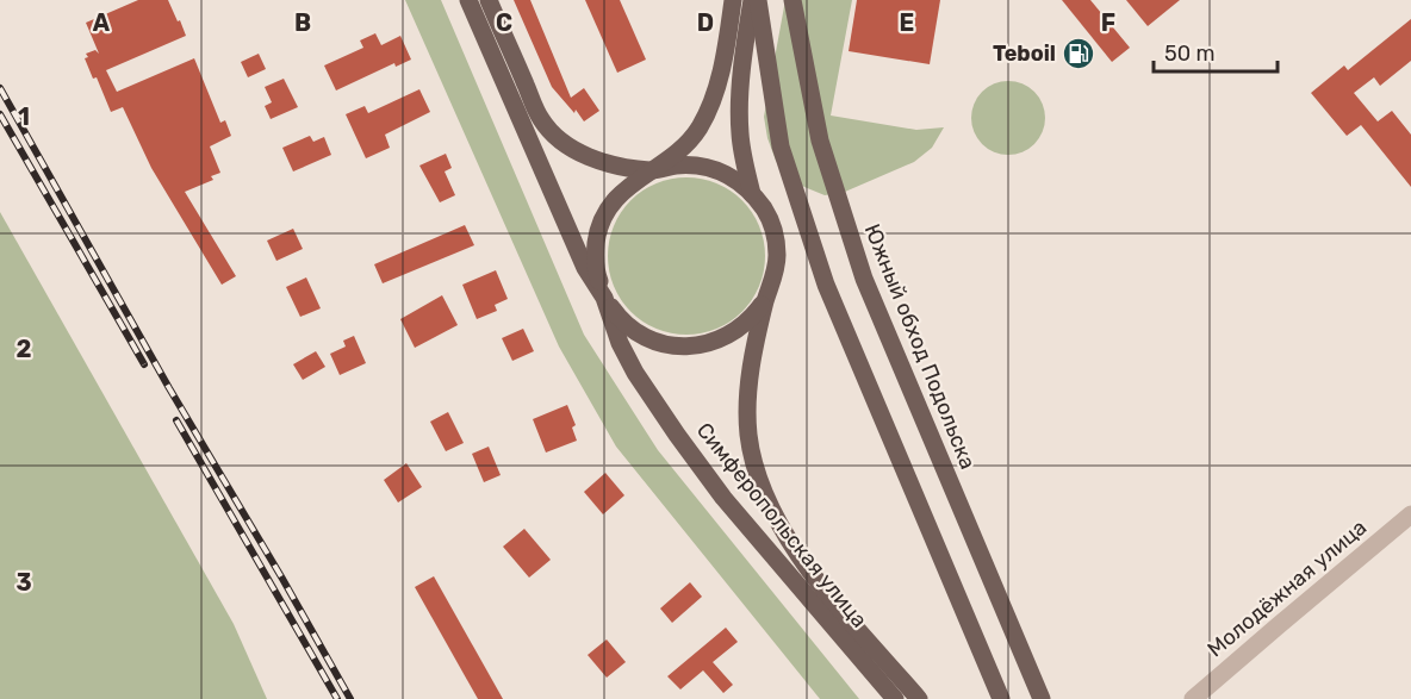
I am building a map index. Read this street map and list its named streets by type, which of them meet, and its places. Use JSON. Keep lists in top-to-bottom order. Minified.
{"streets":{"main road":["Южный обход Подольска","Симферопольская улица"],"street":["Молодёжная улица"]},"places":{"fuel station":["Teboil"]},"scale_bar":"50 m","grid":{"columns":["A","B","C","D","E","F"],"rows":["1","2","3"]}}
